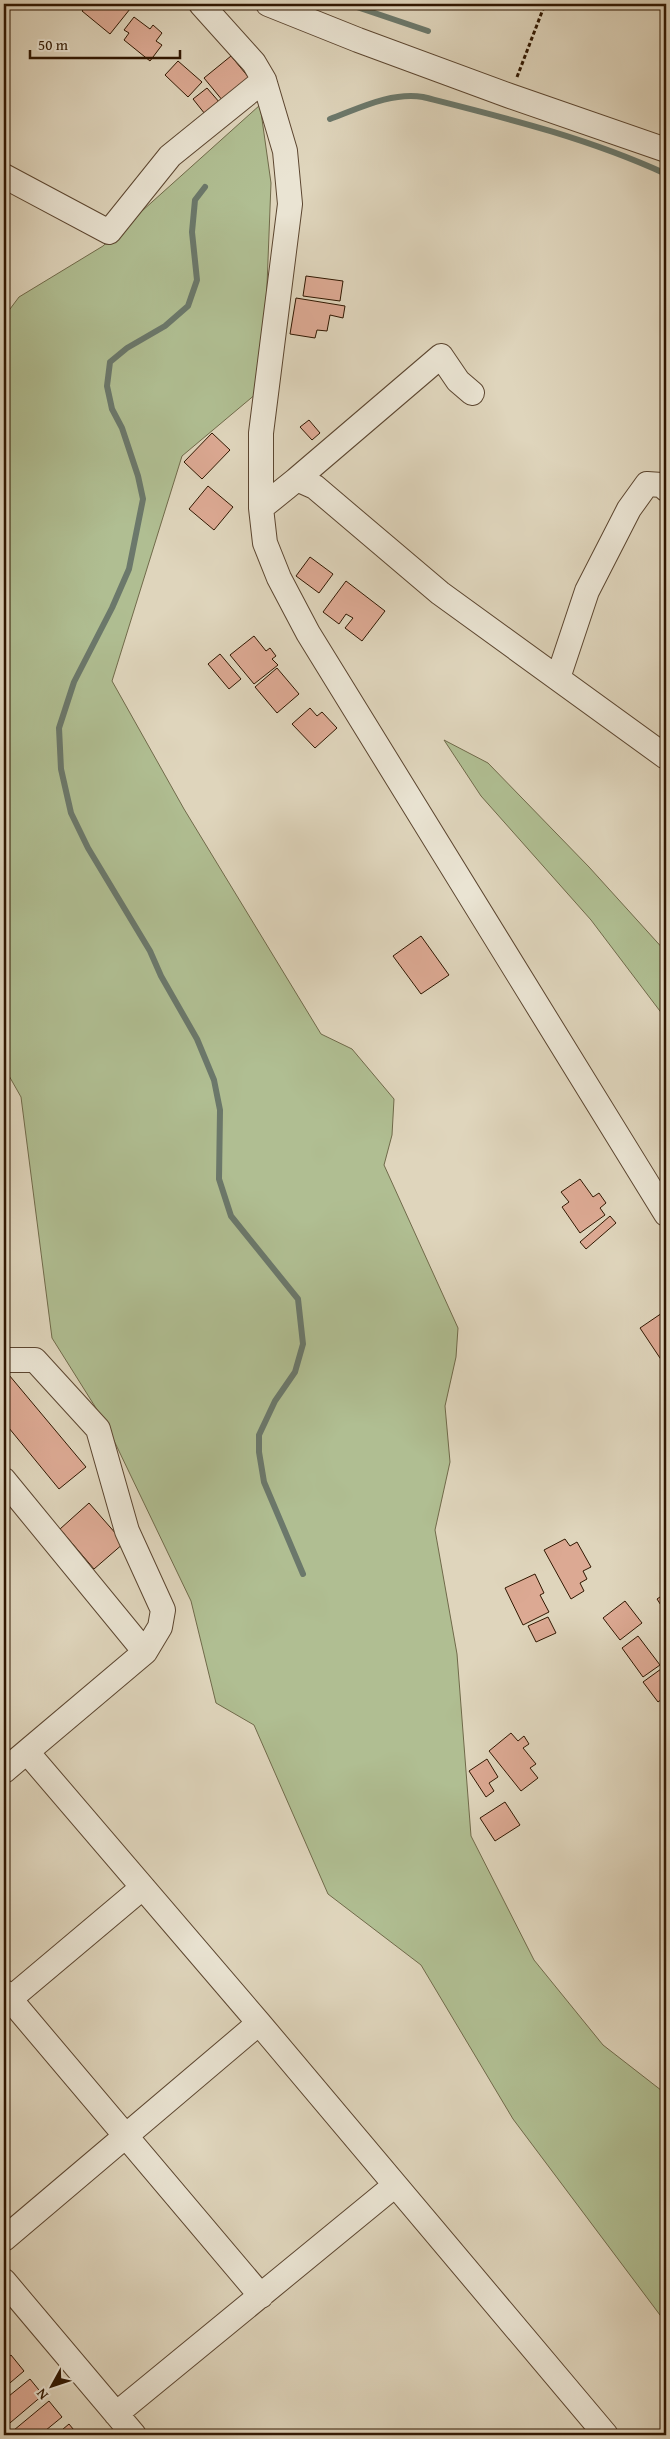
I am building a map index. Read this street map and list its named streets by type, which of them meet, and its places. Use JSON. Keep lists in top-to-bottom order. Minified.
{"scale_bar":"50 m","north":"bottom left"}
